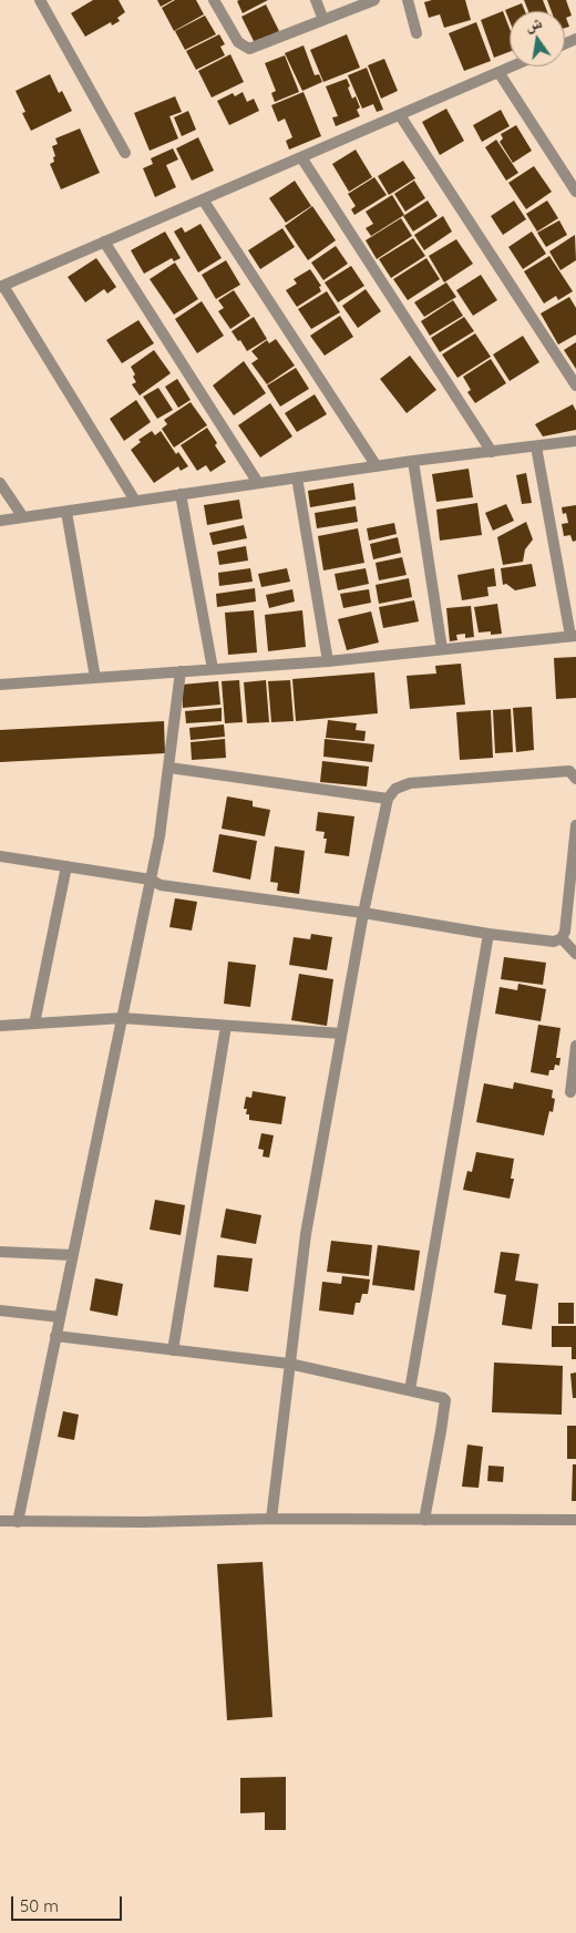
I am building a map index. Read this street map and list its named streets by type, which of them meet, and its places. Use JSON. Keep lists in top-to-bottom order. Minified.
{"scale_bar":"50 m","north":"top"}
